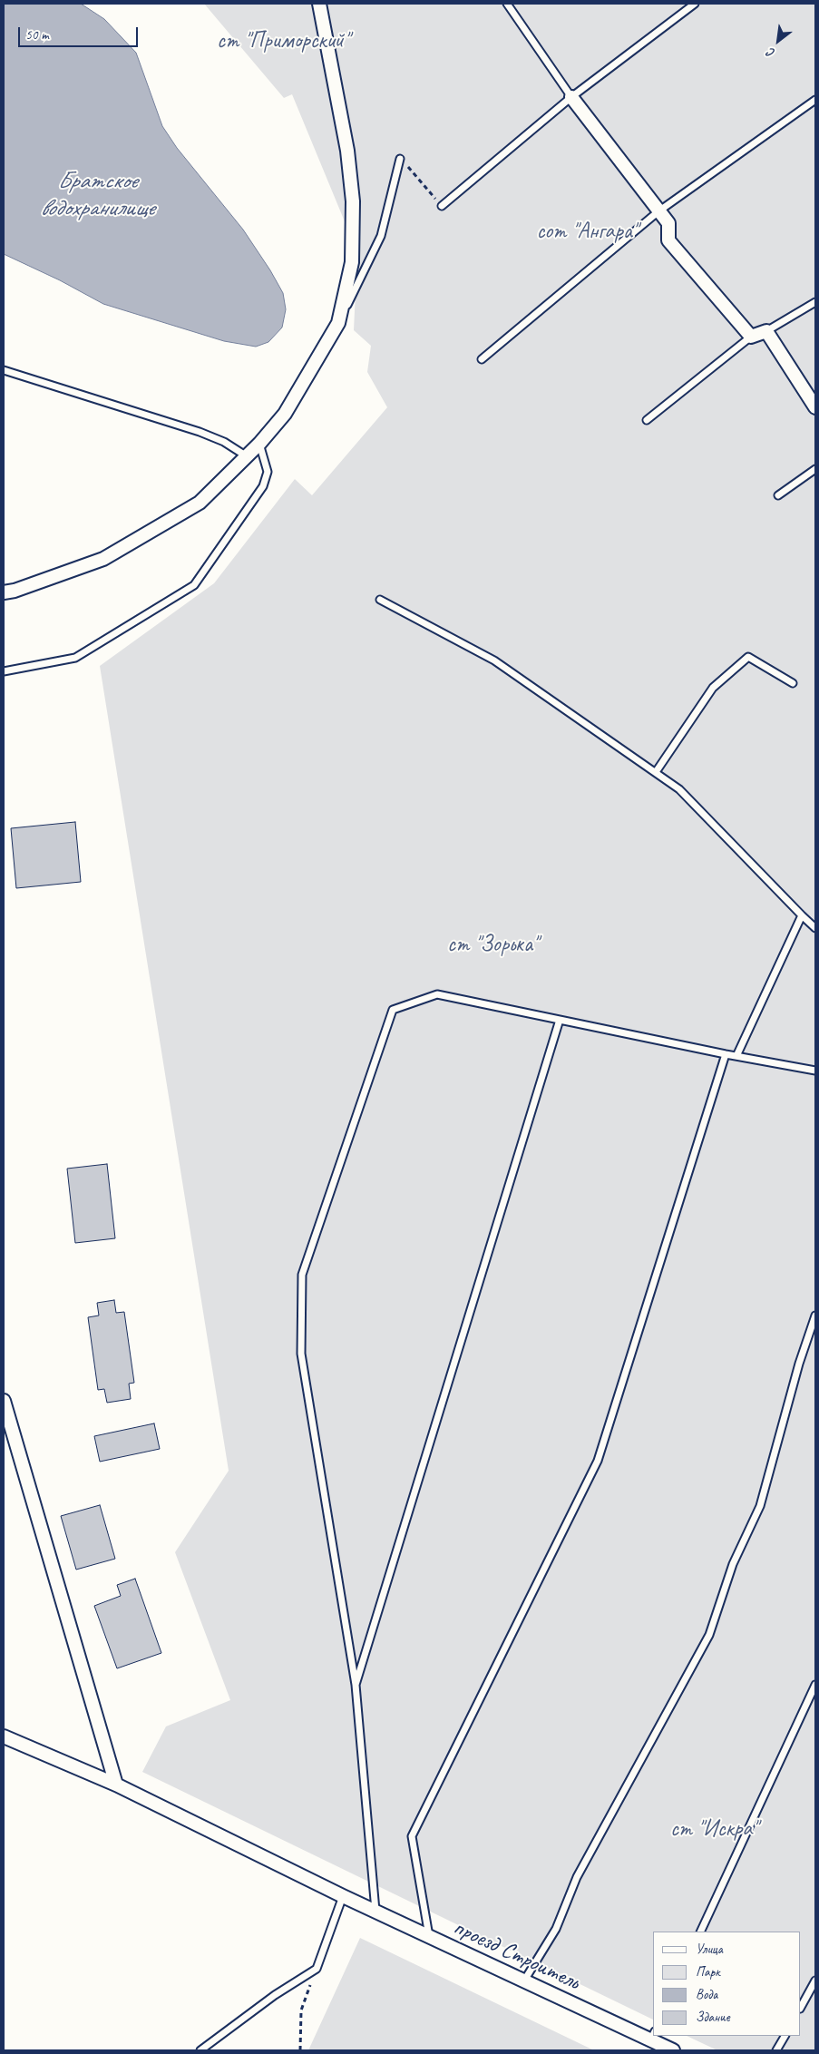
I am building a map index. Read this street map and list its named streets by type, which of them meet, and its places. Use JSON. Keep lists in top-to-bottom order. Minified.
{"streets":{"street":["проезд Строитель"]},"water":["Братское водохранилище"],"parks":["ст \"Приморский\"","сот \"Ангара\"","ст \"Зорька\"","ст \"Искра\""],"legend":["Улица","Парк","Вода","Здание"],"scale_bar":"50 m","north":"bottom left"}
